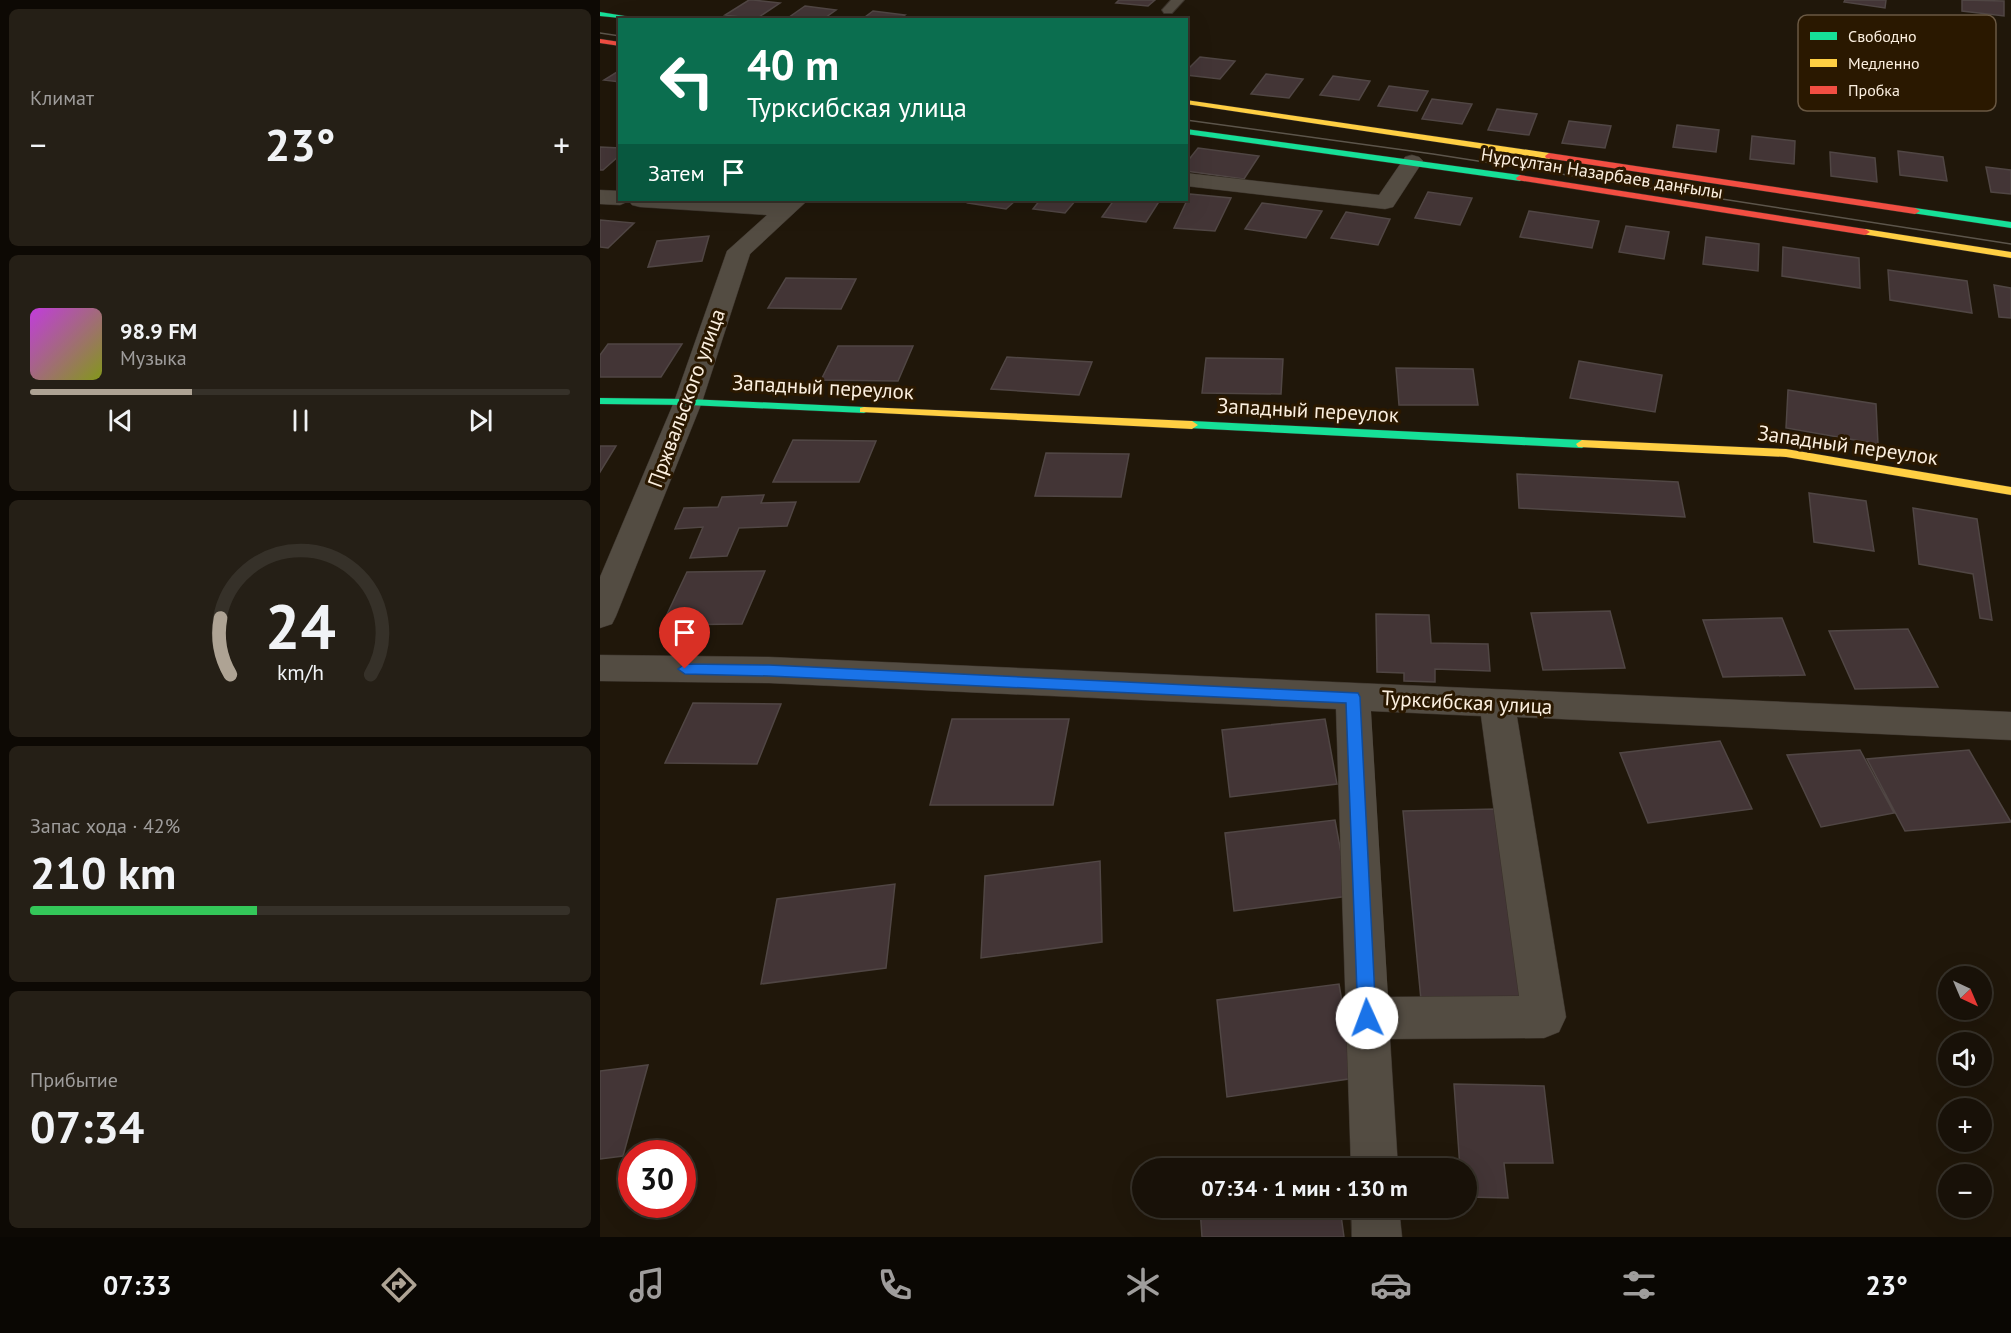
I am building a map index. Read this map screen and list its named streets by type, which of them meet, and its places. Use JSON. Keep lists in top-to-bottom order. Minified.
{"streets":{"main road":["Нұрсұлтан Назарбаев даңғылы","Западный переулок"],"street":["Пржвальского улица","Турксибская улица"]},"crossings":[["Западный переулок","Пржвальского улица"]],"legend":["Свободно","Медленно","Пробка"],"north":"bottom right","page":{"tile":["Климат",["Запас хода · 42%","210 km"],["Прибытие","07:34"]],"turn":["40 m","Турксибская улица"],"heat":["−","23°","+"],"then":"Затем","song":["98.9 FM","Музыка"],"map_buttons":["+","−"],"limit":"30","trip":"07:34 · 1 мин · 130 m","tabs":["07:33","23°"],"gauge":["24","km/h"]}}
